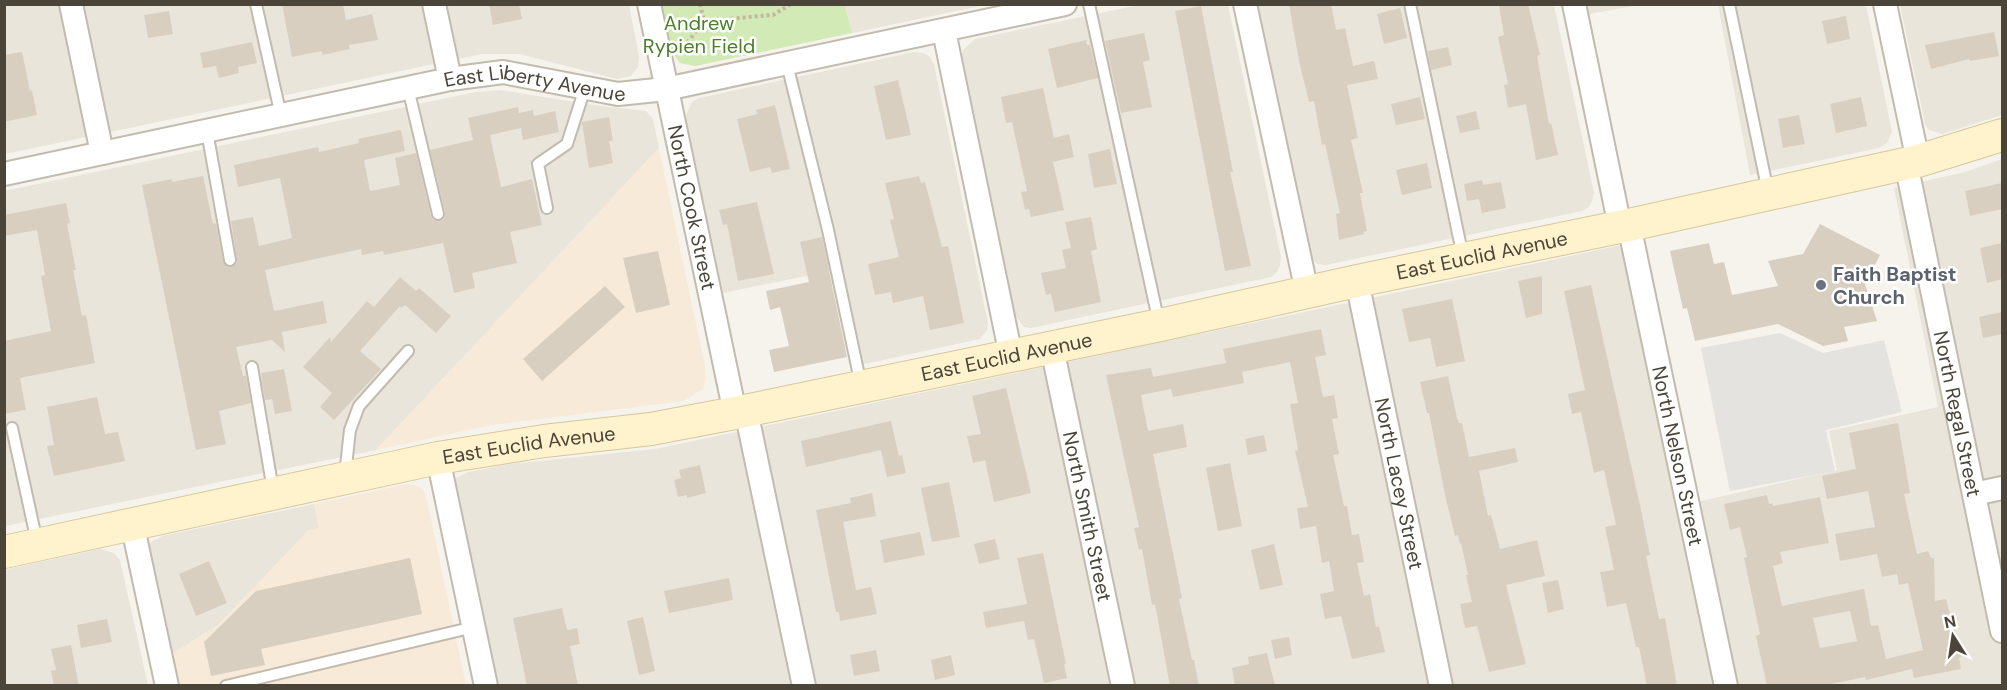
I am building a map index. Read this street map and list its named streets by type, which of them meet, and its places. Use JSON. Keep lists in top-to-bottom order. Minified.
{"streets":{"main road":["East Euclid Avenue"],"street":["East Liberty Avenue","North Cook Street","North Regal Street","North Nelson Street","North Lacey Street","North Smith Street"]},"crossings":[["East Liberty Avenue","North Cook Street"],["North Cook Street","East Euclid Avenue"],["East Euclid Avenue","North Regal Street"],["East Euclid Avenue","North Nelson Street"],["East Euclid Avenue","North Lacey Street"],["East Euclid Avenue","North Smith Street"]],"parks":["Andrew Rypien Field"],"places":["Faith Baptist Church"],"north":"top"}
